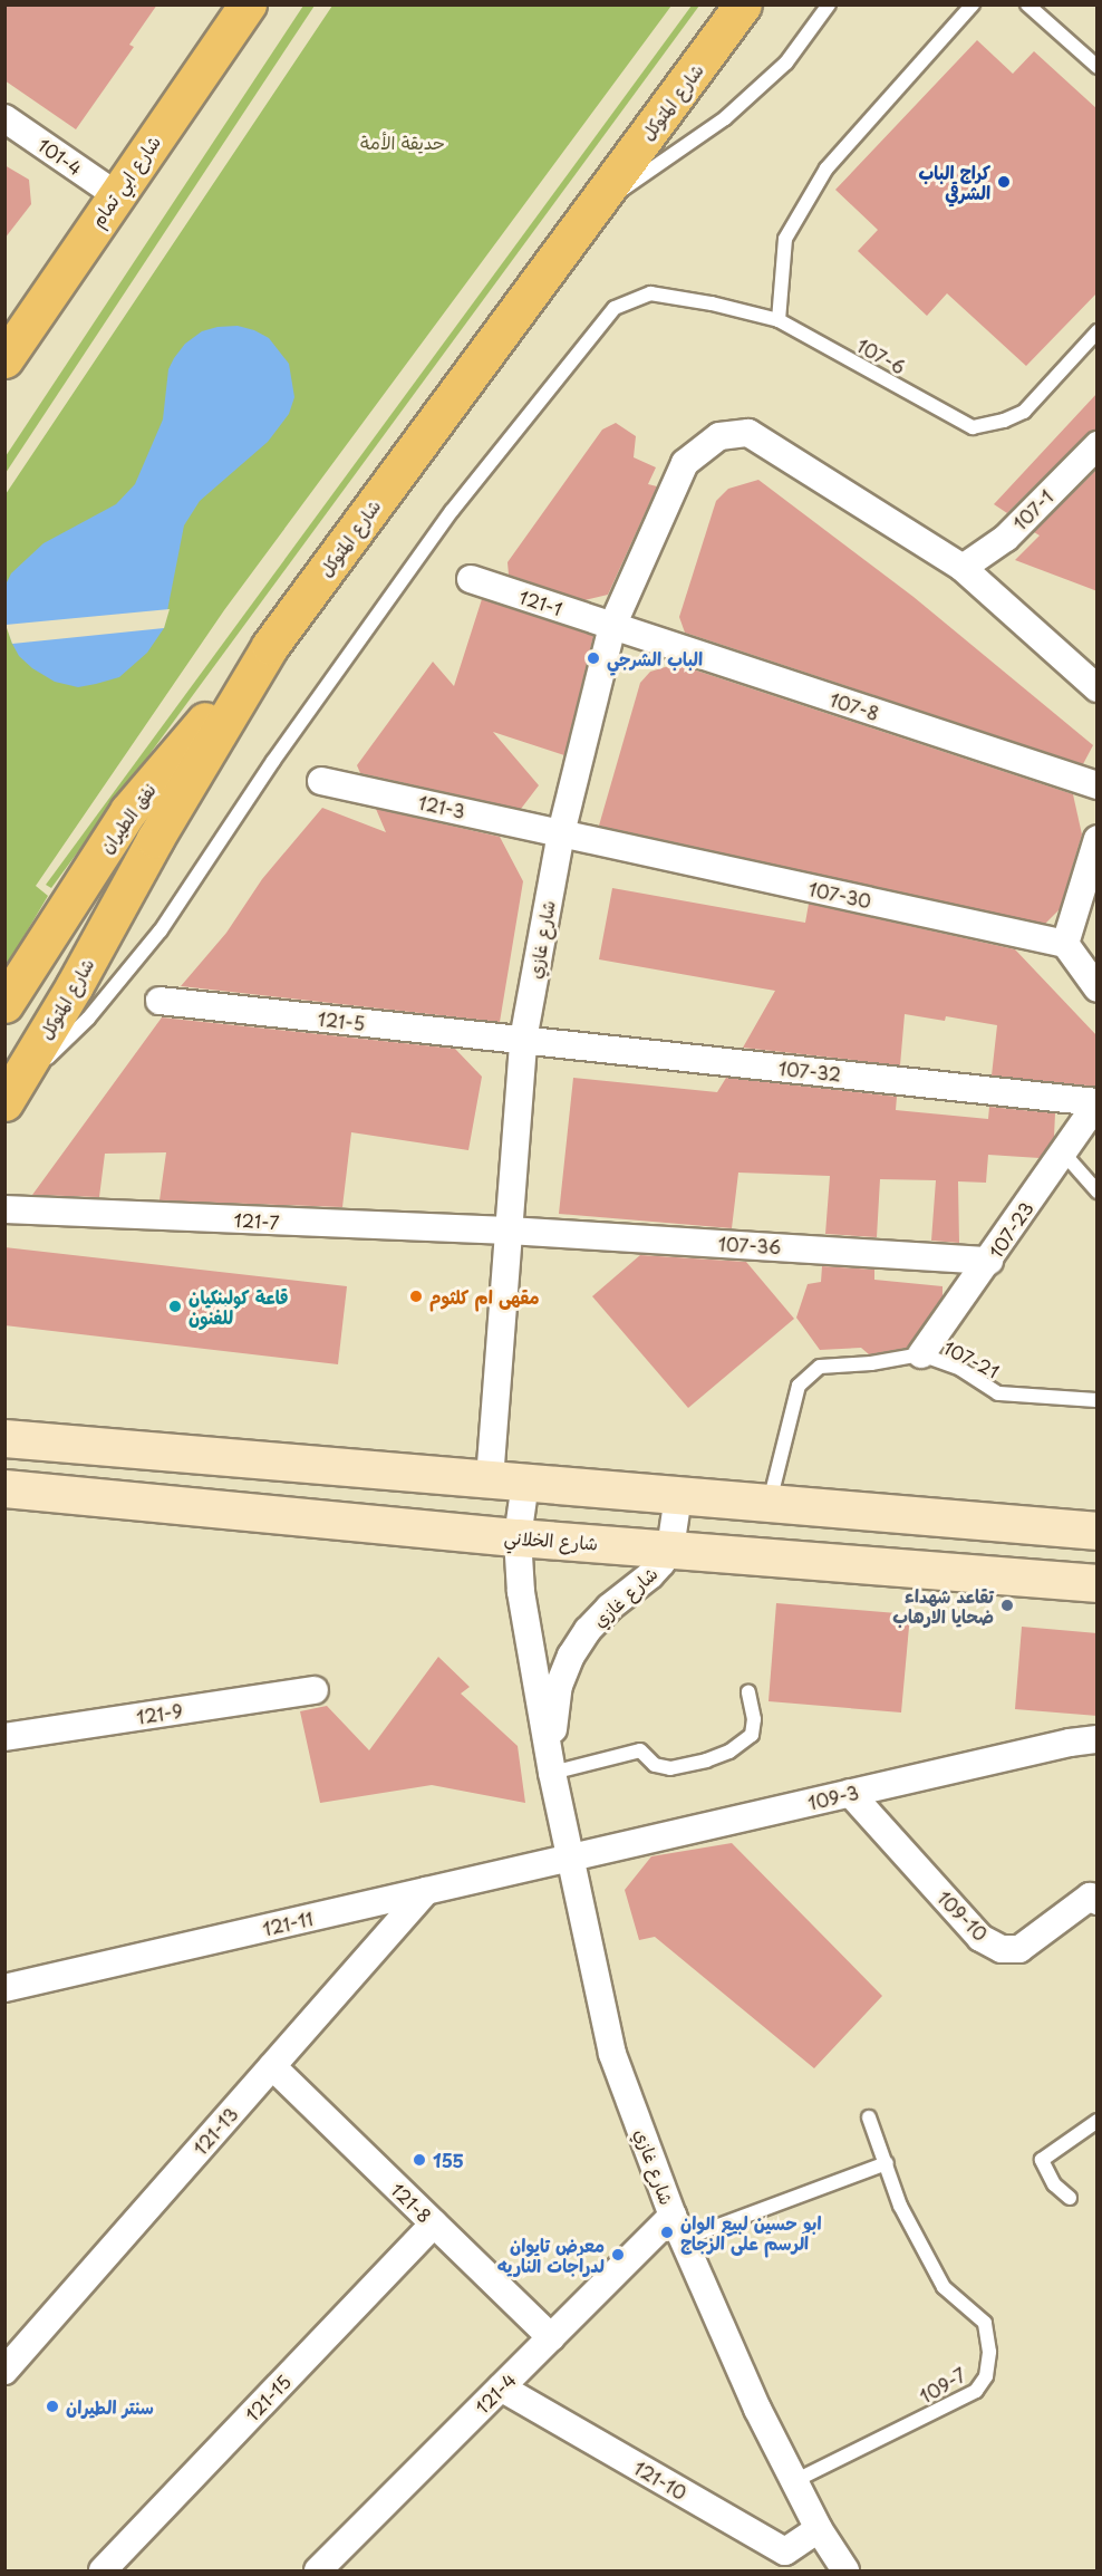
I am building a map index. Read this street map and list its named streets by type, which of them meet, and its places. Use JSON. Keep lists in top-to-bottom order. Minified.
{"streets":{"main road":["شارع المتوكل","شارع ابي تمام","نفق الطيران","شارع الخلاني"],"street":["101-4","107-1","121-1","107-8","121-3","107-30","شارع غازي","121-5","107-32","121-7","107-23","107-36","121-9","109-3","109-10","121-11","121-13","121-8","121-4","121-15","121-10"],"lane":["107-6","107-21","109-7"]},"crossings":[["شارع المتوكل","107-6"],["شارع المتوكل","نفق الطيران"],["101-4","شارع ابي تمام"],["107-1","شارع غازي"],["121-1","107-8"],["121-1","شارع غازي"],["107-8","شارع غازي"],["121-3","107-30"],["121-3","شارع غازي"],["107-30","شارع غازي"],["شارع غازي","121-5"],["شارع غازي","107-32"],["شارع غازي","121-7"],["شارع غازي","107-36"],["شارع غازي","شارع الخلاني"],["شارع غازي","109-3"],["شارع غازي","121-11"],["شارع غازي","109-7"],["شارع غازي","121-4"],["شارع غازي","121-10"],["121-5","107-32"],["107-32","107-23"],["121-7","107-36"],["107-23","107-36"],["107-23","107-21"],["109-3","109-10"],["109-3","121-11"],["121-11","121-13"],["121-13","121-8"],["121-8","121-4"],["121-8","121-15"],["121-4","121-10"]],"parks":["حديقة الأمة"],"places":["كراج الباب الشرقي","الباب الشرجي","مقهى ام كلثوم","قاعة كولبنكيان للفنون","تقاعد شهداء ضحايا الارهاب","155","ابو حسين لبيع الوان الرسم على الزجاج","معرض تايوان لدراجات الناريه","سنتر الطيران"]}
